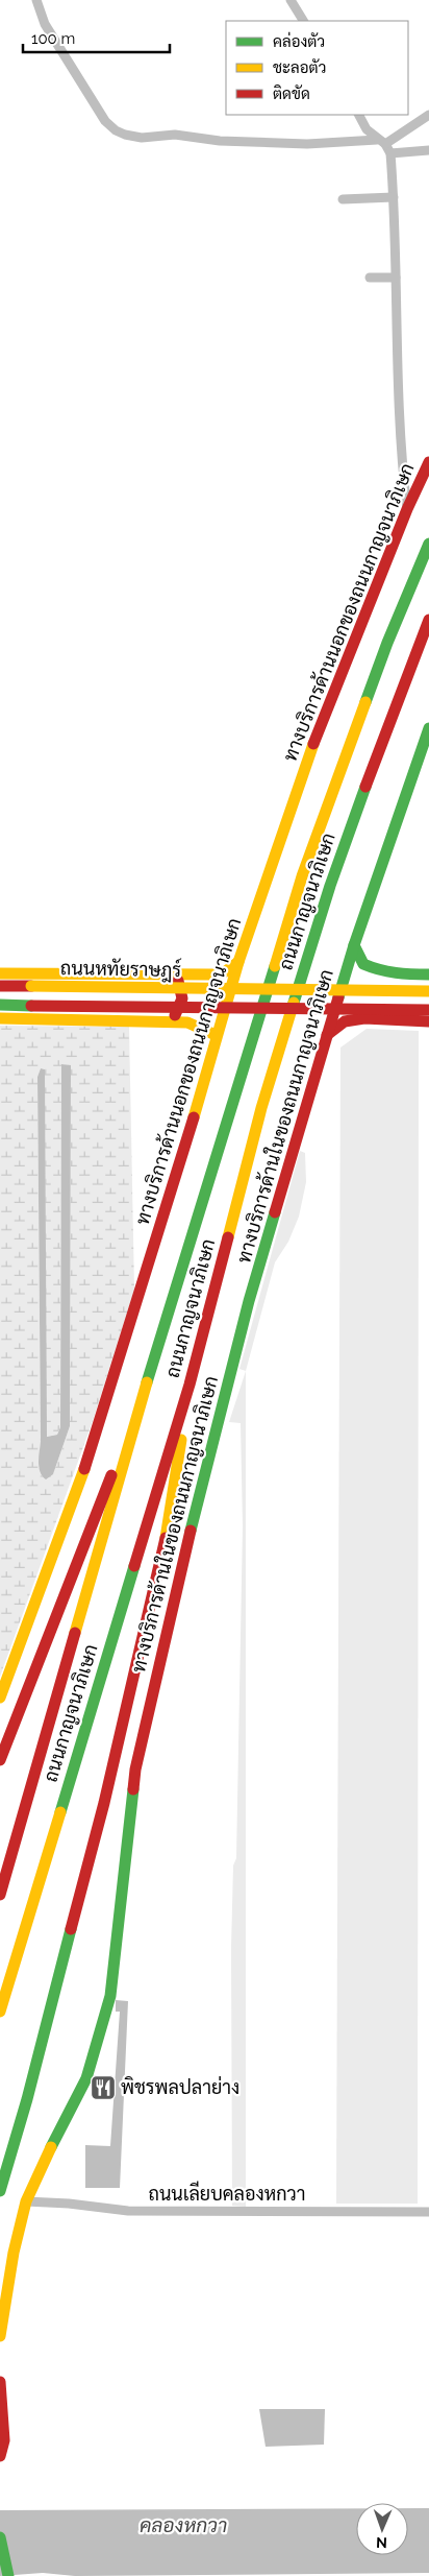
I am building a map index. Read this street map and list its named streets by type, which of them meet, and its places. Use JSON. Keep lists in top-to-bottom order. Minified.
{"streets":{"main road":["ทางบริการด้านนอกของถนนกาญจนาภิเษก","ถนนกาญจนาภิเษก","ถนนหทัยราษฎร์","ทางบริการด้านในของถนนกาญจนาภิเษก"],"street":["ถนนเลียบคลองหกวา"]},"crossings":[["ทางบริการด้านในของถนนกาญจนาภิเษก","ถนนเลียบคลองหกวา"]],"water":["คลองหกวา"],"places":{"restaurant":["พิชรพลปลาย่าง"]},"legend":["คล่องตัว","ชะลอตัว","ติดขัด"],"scale_bar":"100 m","north":"bottom"}
